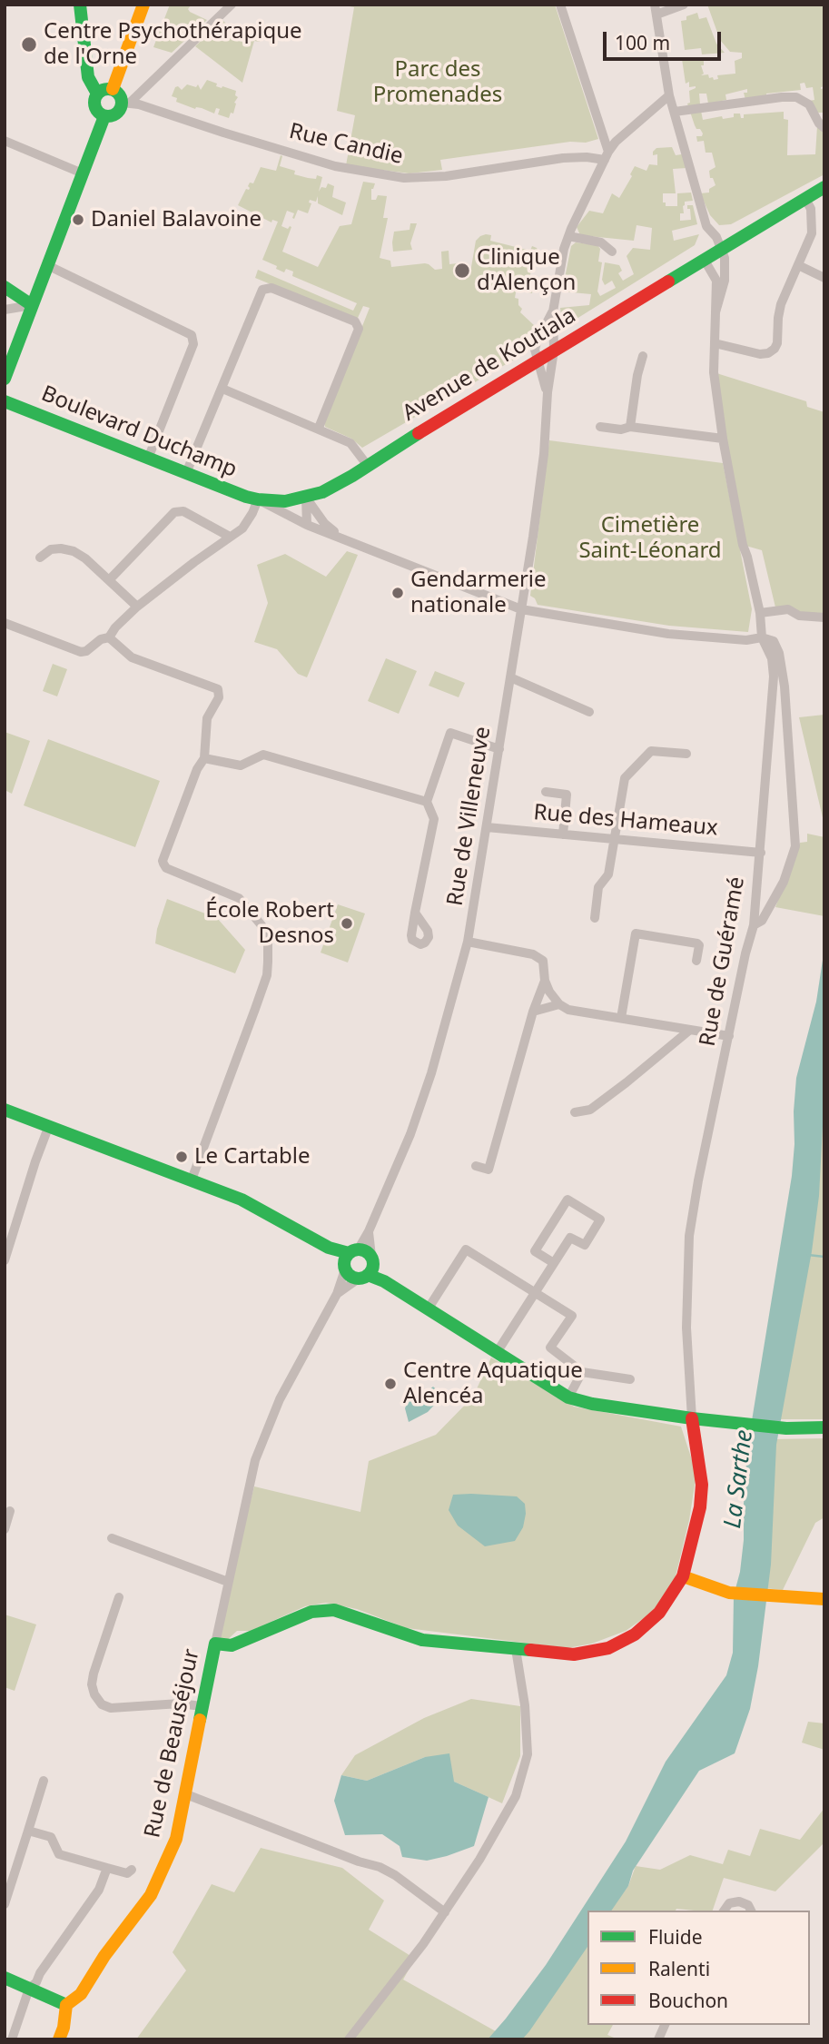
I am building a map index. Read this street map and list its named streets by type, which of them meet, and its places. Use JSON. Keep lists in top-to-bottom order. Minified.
{"streets":{"street":["Rue Candie","Avenue de Koutiala","Boulevard Duchamp","Rue de Villeneuve","Rue des Hameaux","Rue de Guéramé","Rue de Beauséjour"]},"crossings":[["Avenue de Koutiala","Boulevard Duchamp"],["Avenue de Koutiala","Rue de Villeneuve"],["Avenue de Koutiala","Rue de Guéramé"],["Boulevard Duchamp","Rue de Villeneuve"],["Boulevard Duchamp","Rue de Guéramé"],["Rue de Villeneuve","Rue des Hameaux"],["Rue des Hameaux","Rue de Guéramé"]],"water":["La Sarthe"],"parks":["Parc des Promenades","Cimetière Saint-Léonard"],"places":["Centre Psychothérapique de l'Orne","Daniel Balavoine","Clinique d'Alençon","Gendarmerie nationale","École Robert Desnos","Le Cartable","Centre Aquatique Alencéa"],"legend":["Fluide","Ralenti","Bouchon"],"scale_bar":"100 m"}
